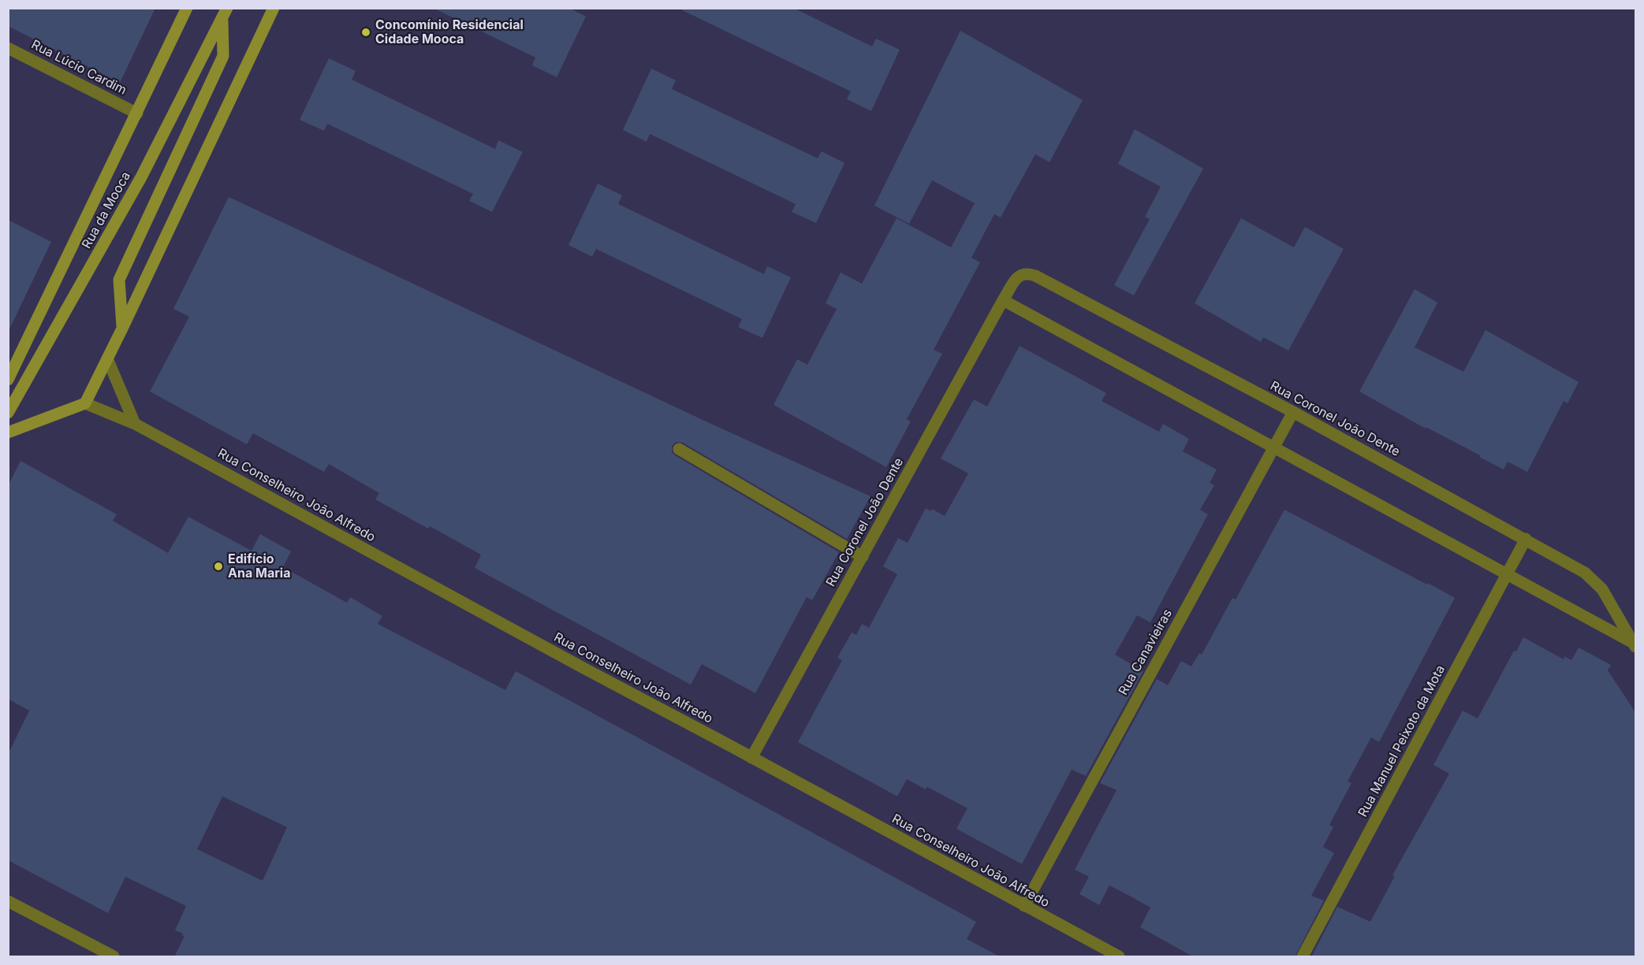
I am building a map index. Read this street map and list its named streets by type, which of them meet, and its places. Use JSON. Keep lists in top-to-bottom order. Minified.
{"streets":{"street":["Rua Lúcio Cardim","Rua da Mooca","Rua Coronel João Dente","Rua Conselheiro João Alfredo","Rua Canavieiras","Rua Manuel Peixoto da Mota"]},"crossings":[["Rua Lúcio Cardim","Rua da Mooca"],["Rua Coronel João Dente","Rua Conselheiro João Alfredo"],["Rua Coronel João Dente","Rua Canavieiras"],["Rua Coronel João Dente","Rua Manuel Peixoto da Mota"],["Rua Conselheiro João Alfredo","Rua Canavieiras"]],"places":["Concomínio Residencial Cidade Mooca","Edifício Ana Maria"]}
